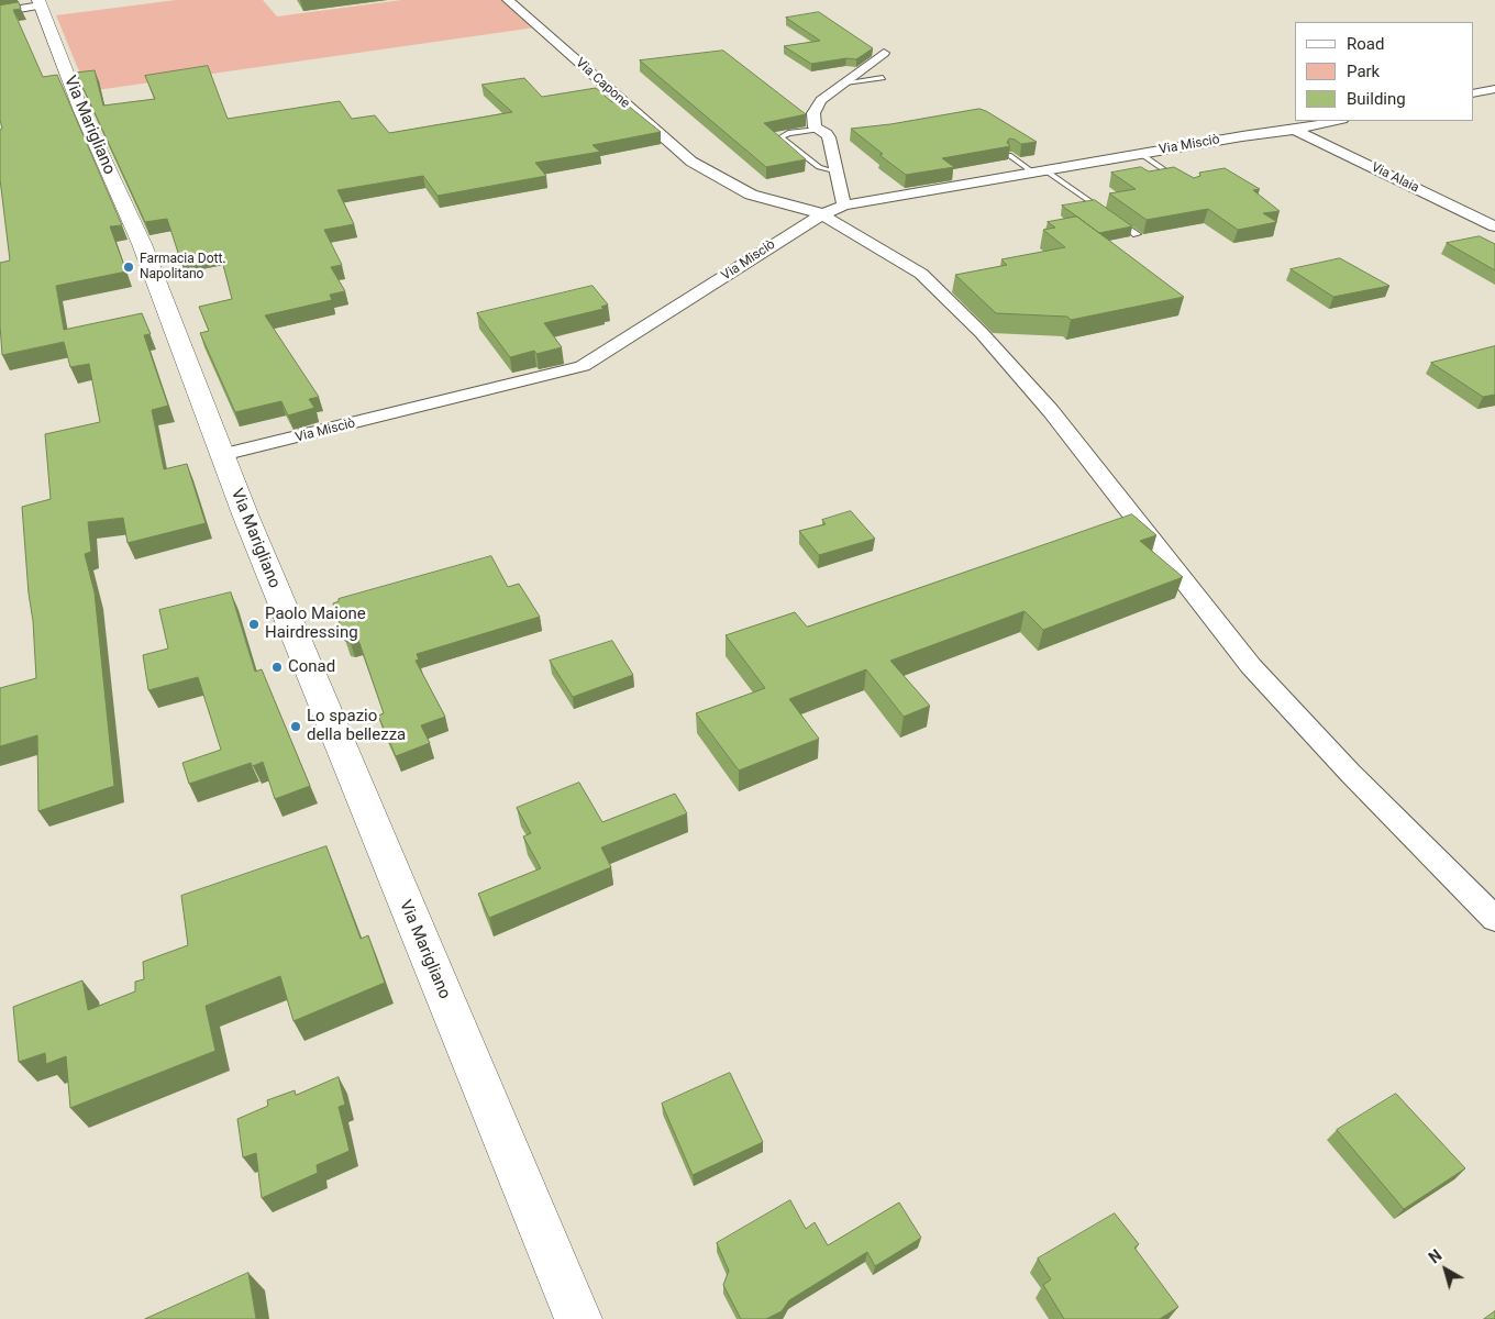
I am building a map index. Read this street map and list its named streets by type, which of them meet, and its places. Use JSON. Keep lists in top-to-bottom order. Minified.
{"streets":{"street":["Via Capone","Via Marigliano","Via Misciò","Via Alaia"]},"crossings":[["Via Capone","Via Misciò"],["Via Marigliano","Via Misciò"],["Via Misciò","Via Alaia"]],"places":["Farmacia Dott. Napolitano","Paolo Maione Hairdressing","Conad","Lo spazio della bellezza"],"legend":["Road","Park","Building"],"north":"top left"}
